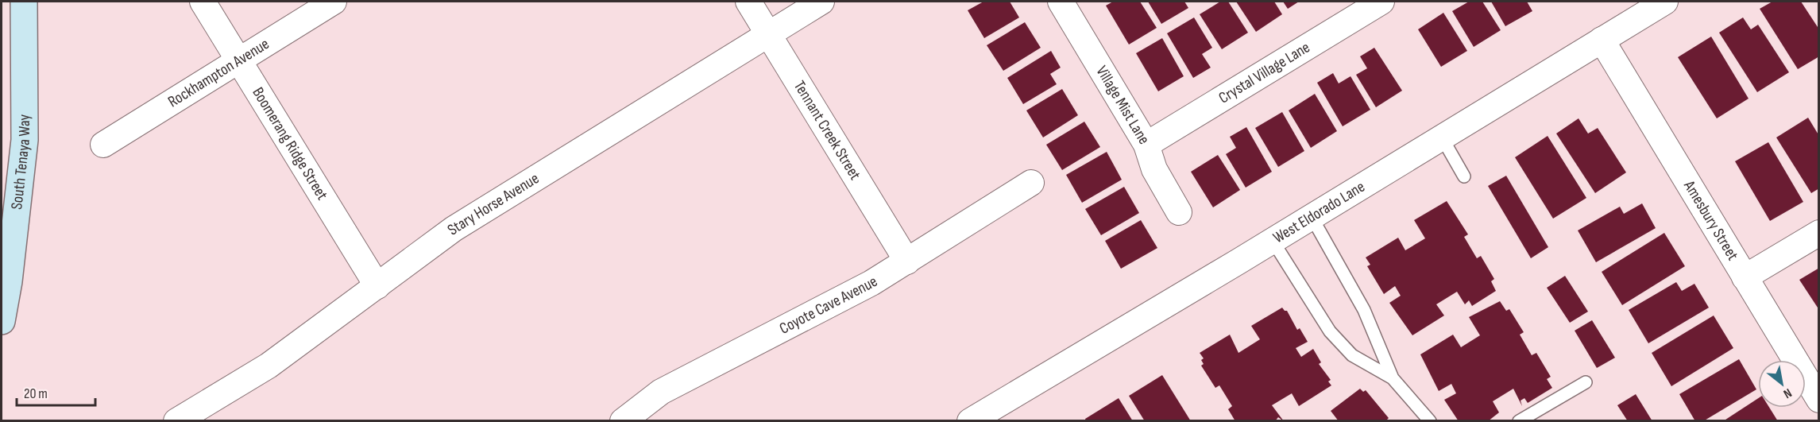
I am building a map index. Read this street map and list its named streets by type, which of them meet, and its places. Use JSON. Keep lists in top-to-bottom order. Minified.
{"streets":{"street":["Rockhampton Avenue","Crystal Village Lane","Village Mist Lane","Tennant Creek Street","Boomerang Ridge Street","South Tenaya Way","Stary Horse Avenue","West Eldorado Lane","Amesbury Street","Coyote Cave Avenue"]},"crossings":[["Rockhampton Avenue","Boomerang Ridge Street"],["Crystal Village Lane","Village Mist Lane"],["Tennant Creek Street","Stary Horse Avenue"],["Tennant Creek Street","Coyote Cave Avenue"],["Boomerang Ridge Street","Stary Horse Avenue"],["West Eldorado Lane","Amesbury Street"]],"scale_bar":"20 m","north":"bottom right"}
